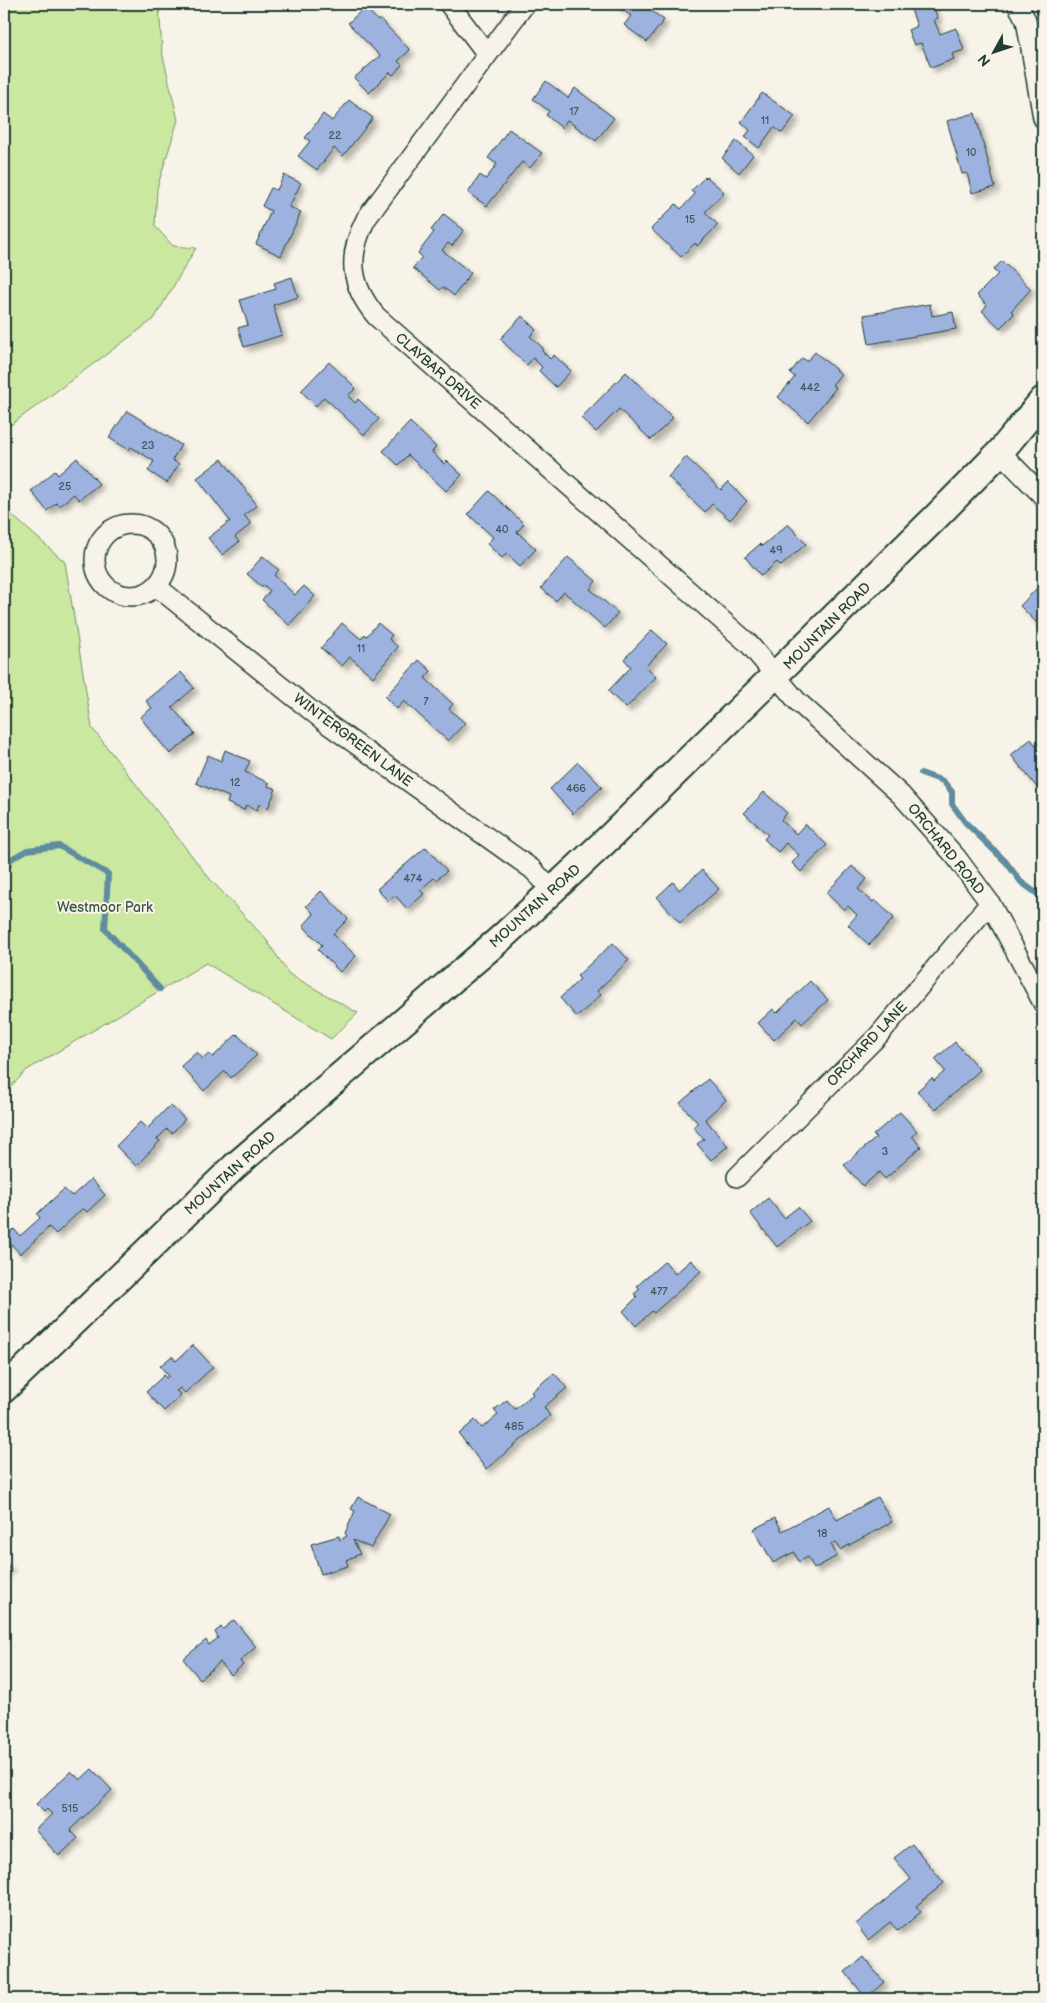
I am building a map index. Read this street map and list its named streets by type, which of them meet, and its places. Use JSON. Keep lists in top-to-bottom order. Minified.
{"streets":{"main road":["MOUNTAIN ROAD"],"street":["CLAYBAR DRIVE","WINTERGREEN LANE","ORCHARD ROAD","ORCHARD LANE"]},"crossings":[["CLAYBAR DRIVE","MOUNTAIN ROAD"],["CLAYBAR DRIVE","ORCHARD ROAD"],["MOUNTAIN ROAD","WINTERGREEN LANE"],["MOUNTAIN ROAD","ORCHARD ROAD"],["ORCHARD ROAD","ORCHARD LANE"]],"parks":["Westmoor Park"],"house_numbers":["17","11","22","10","15","442","23","25","40","49","11","7","12","466","474","3","477","485","18","515"],"north":"bottom left"}
